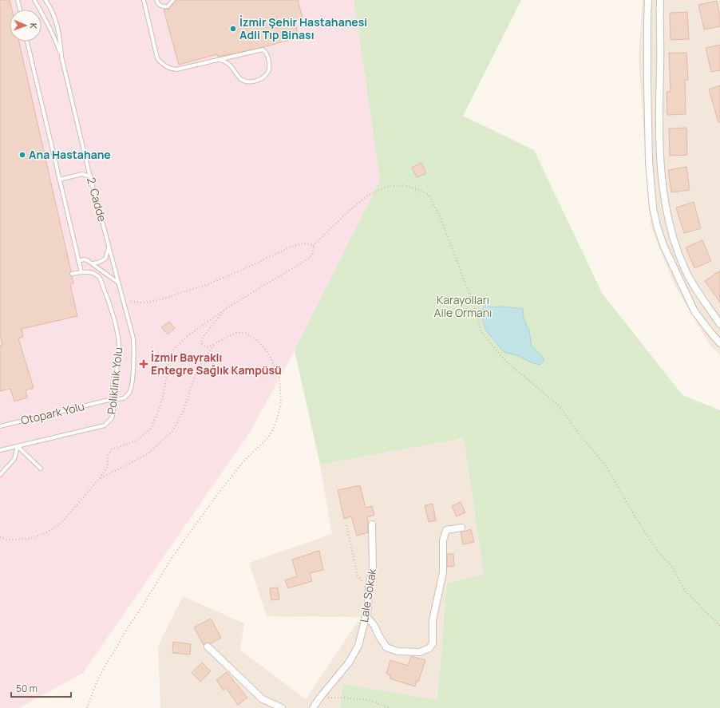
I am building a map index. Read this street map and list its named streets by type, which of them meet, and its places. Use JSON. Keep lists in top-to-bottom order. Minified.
{"streets":{"street":["Lale Sokak"],"lane":["2. Cadde","Poliklinik Yolu","Otopark Yolu"]},"crossings":[["2. Cadde","Otopark Yolu"]],"parks":["Karayolları Aile Ormanı"],"places":{"other":["İzmir Şehir Hastahanesi Adli Tıp Binası","Ana Hastahane"],"health":["İzmir Bayraklı Entegre Sağlık Kampüsü"]},"scale_bar":"50 m","north":"right"}
